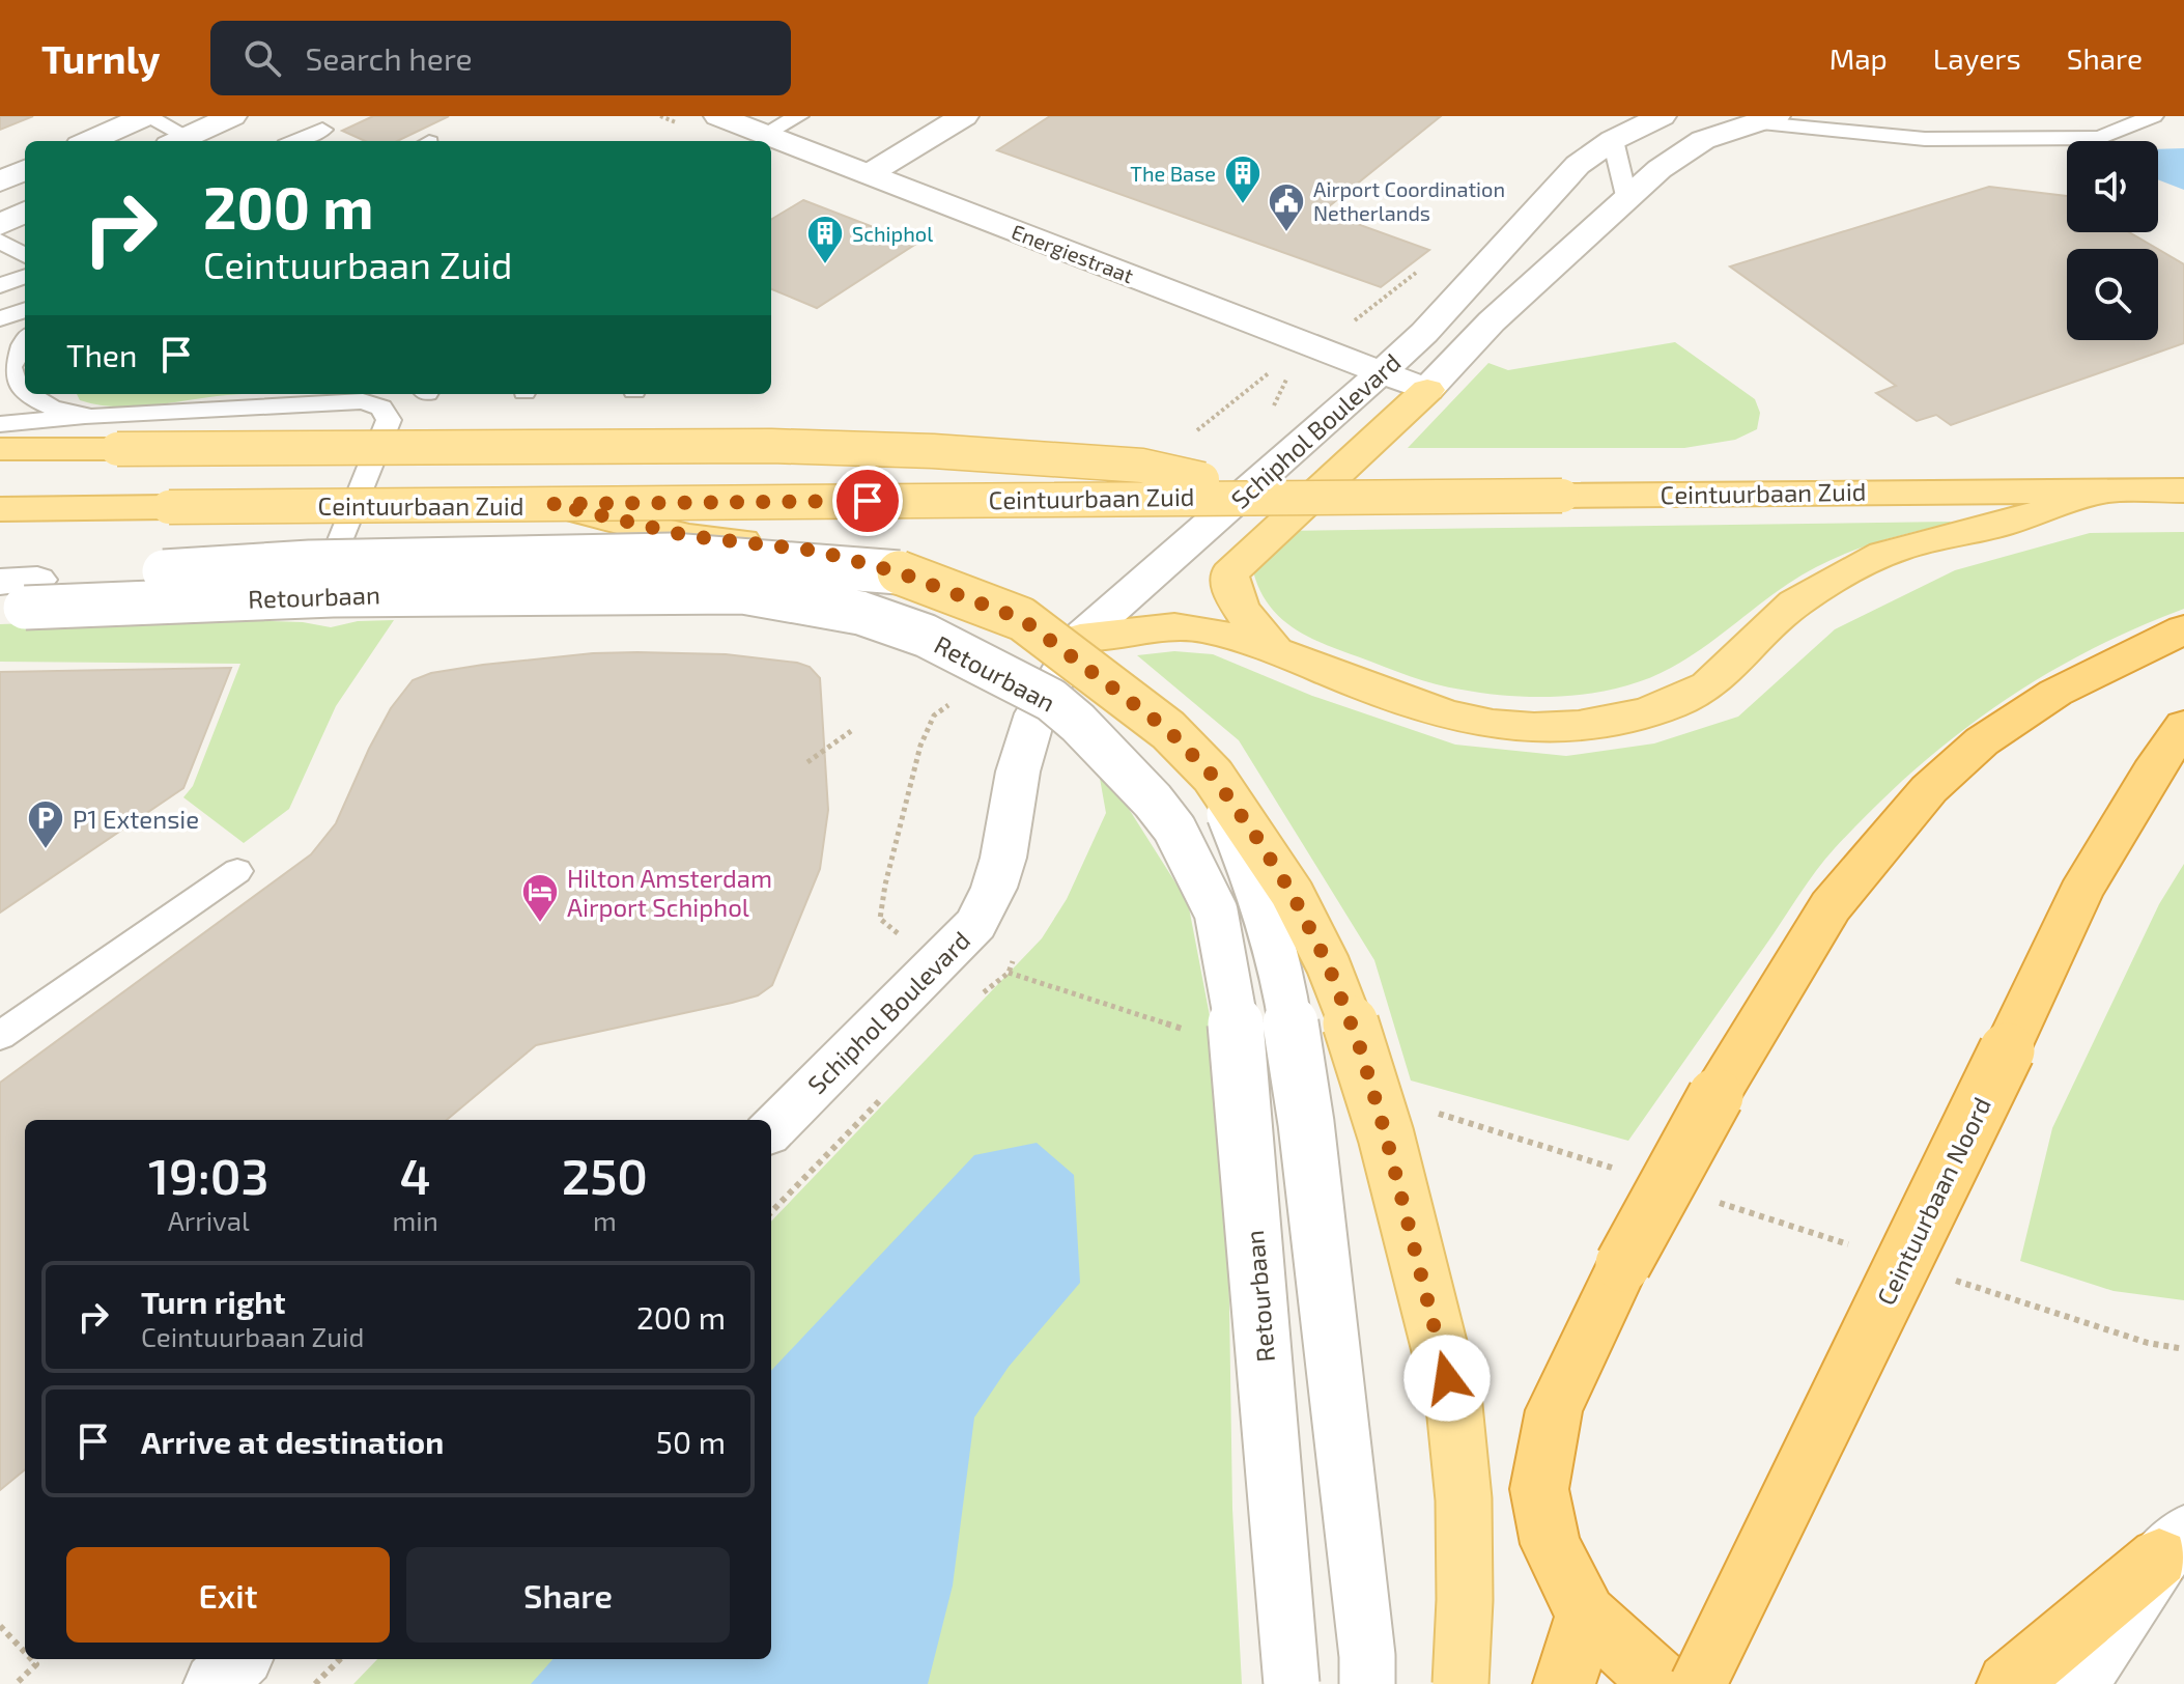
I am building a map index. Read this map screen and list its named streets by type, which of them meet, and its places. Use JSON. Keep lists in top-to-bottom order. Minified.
{"streets":{"highway":["Ceintuurbaan Noord"],"main road":["Ceintuurbaan Zuid","Retourbaan"],"street":["Energiestraat","Schiphol Boulevard"]},"crossings":[["Energiestraat","Schiphol Boulevard"],["Ceintuurbaan Zuid","Retourbaan"]],"places":{"building":["The Base","Schiphol"],"public building":["Airport Coordination Netherlands"],"parking":["P1 Extensie"],"hotel":["Hilton Amsterdam Airport Schiphol"]},"page":{"header":"Turnly","search":"Search here","nav":["Map","Layers","Share"],"turn":["200 m","Ceintuurbaan Zuid"],"then":"Then","eta":["19:03","Arrival","4","min","250","m"],"list":[{"name":"Turn right","note":"Ceintuurbaan Zuid","value":"200 m"},{"name":"Arrive at destination","value":"50 m"}],"buttons":["Exit","Share"]}}
